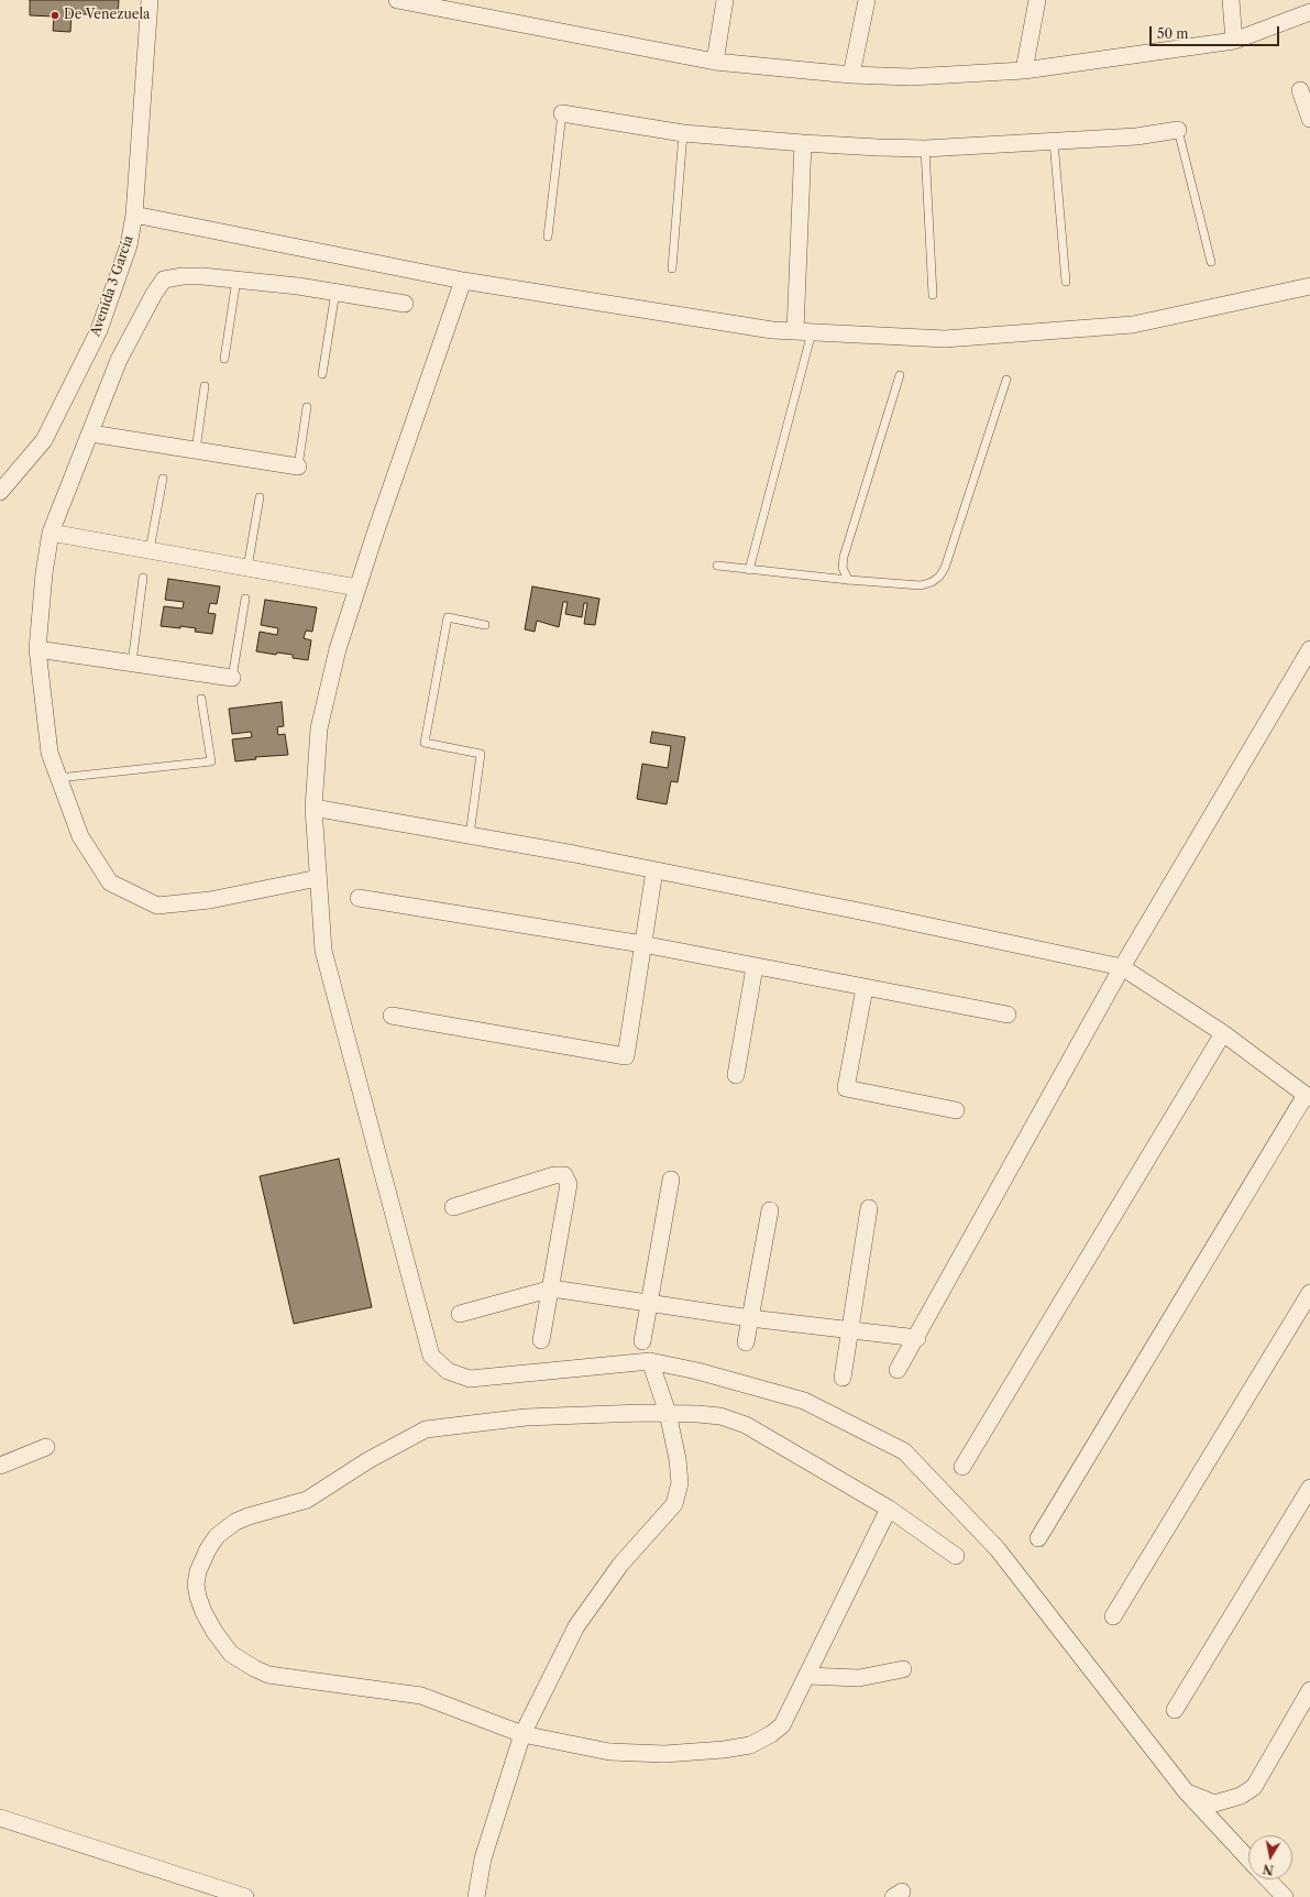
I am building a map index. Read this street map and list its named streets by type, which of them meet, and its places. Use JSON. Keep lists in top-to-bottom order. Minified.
{"streets":{"street":["Avenida 3 García"]},"places":["De Venezuela"],"scale_bar":"50 m","north":"bottom"}
